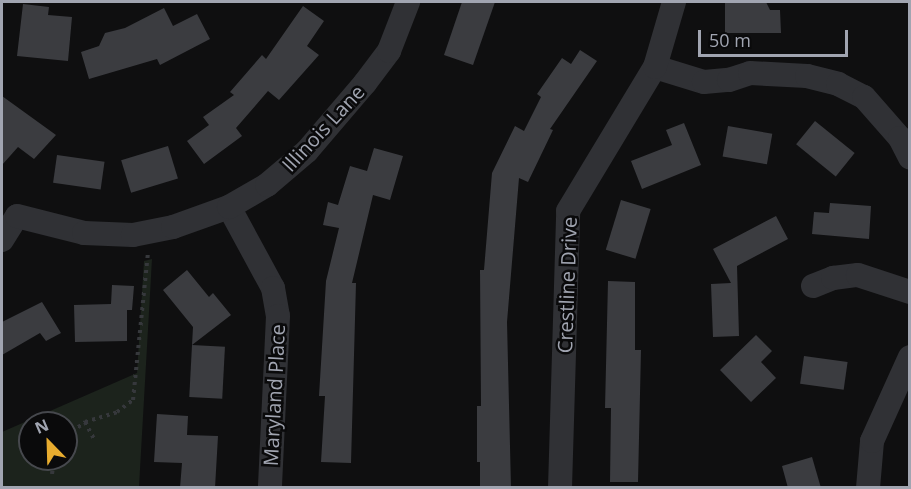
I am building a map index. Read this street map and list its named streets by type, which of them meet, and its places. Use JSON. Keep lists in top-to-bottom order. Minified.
{"streets":{"street":["Illinois Lane","Crestline Drive","Maryland Place"]},"crossings":[["Illinois Lane","Maryland Place"]],"scale_bar":"50 m","north":"top left"}
